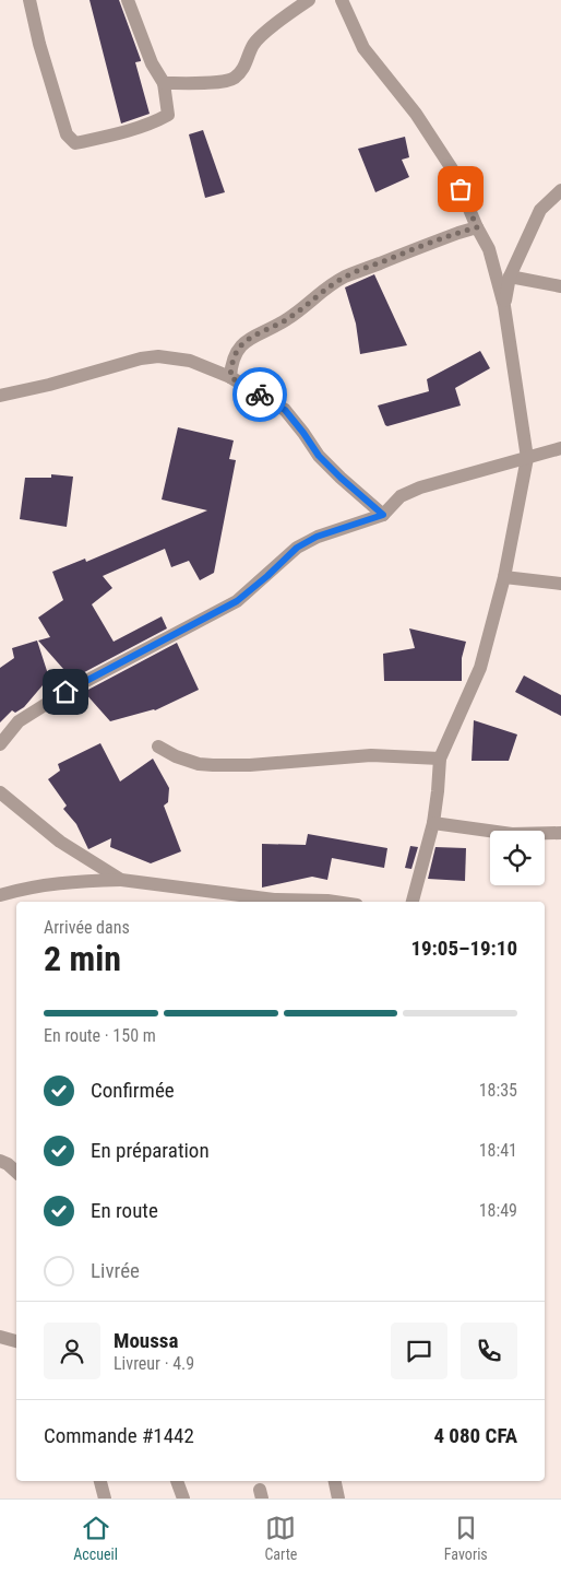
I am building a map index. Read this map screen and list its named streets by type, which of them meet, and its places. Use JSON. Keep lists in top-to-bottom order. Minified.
{"page":{"heading":["2 min","Arrivée dans","19:05–19:10"],"panel":["Moussa","Livreur · 4.9","Commande #1442","4 080 CFA"],"bar":"En route · 150 m","list":[["Confirmée","18:35"],["En préparation","18:41"],["En route","18:49"],"Livrée"],"tabs":["Accueil","Carte","Favoris"]}}
